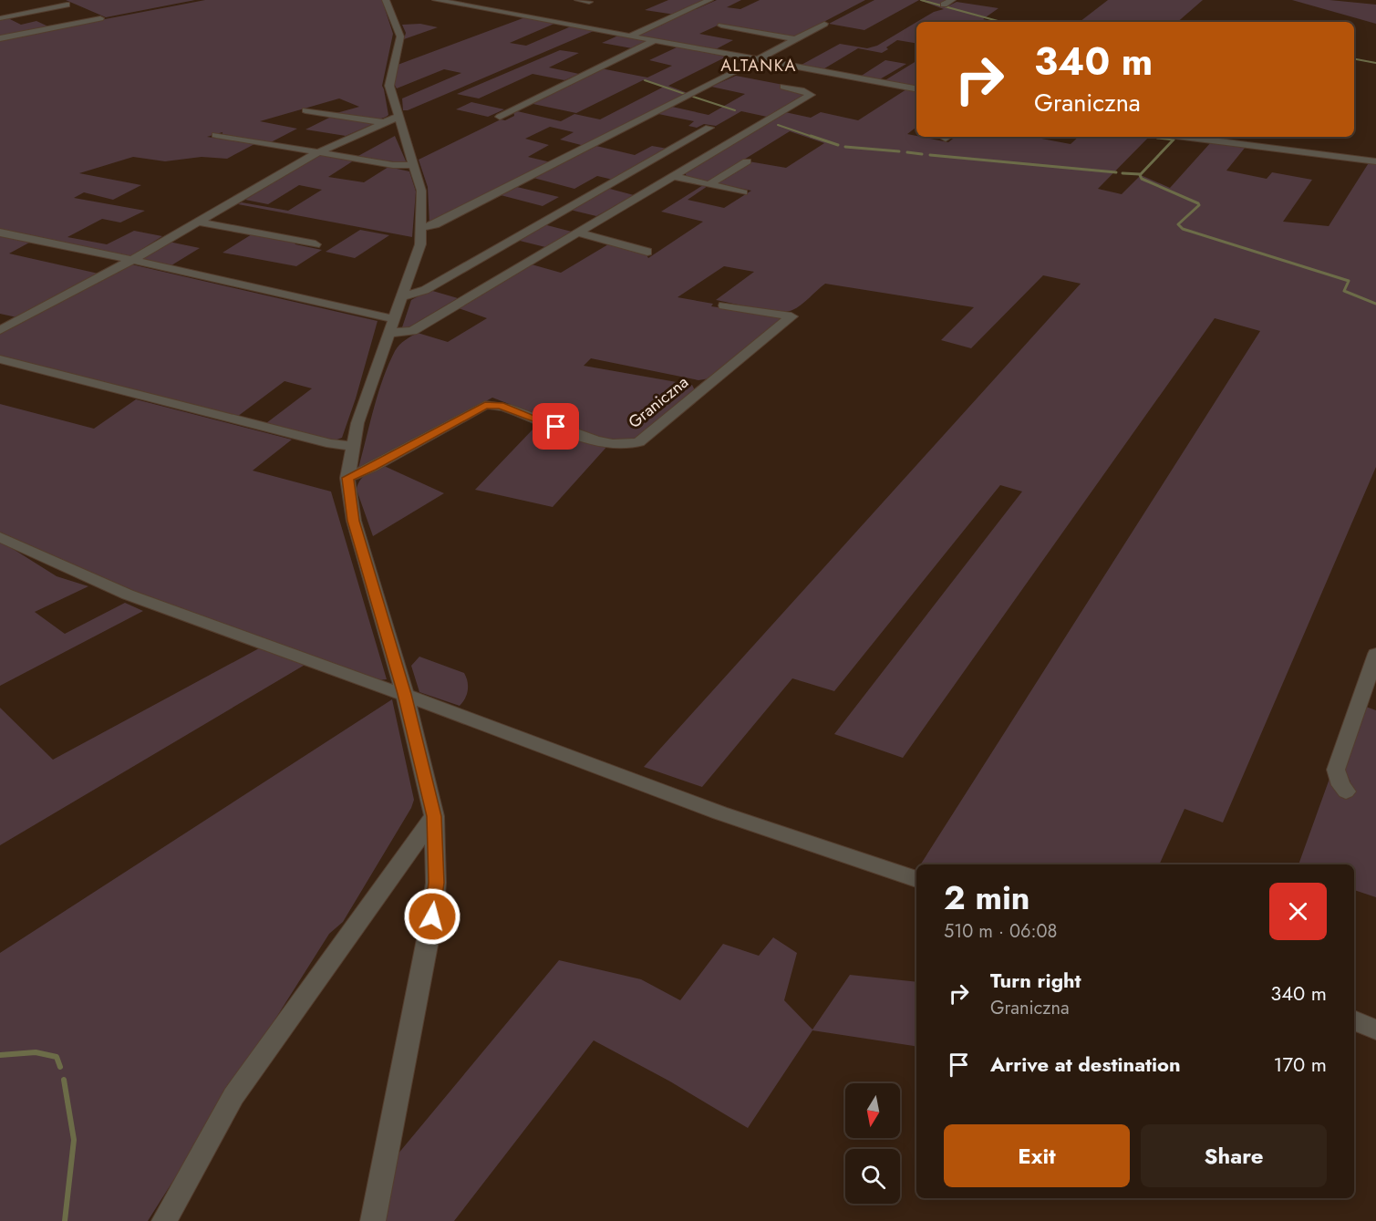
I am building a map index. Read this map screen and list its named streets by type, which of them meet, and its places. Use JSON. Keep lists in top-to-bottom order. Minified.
{"streets":{"street":["Graniczna"]},"districts":["ALTANKA"],"north":"bottom","page":{"turn":["340 m","Graniczna"],"heading":["2 min","510 m · 06:08"],"list":[{"name":"Turn right","note":"Graniczna","value":"340 m"},{"name":"Arrive at destination","value":"170 m"}],"buttons":["Exit","Share"]}}
